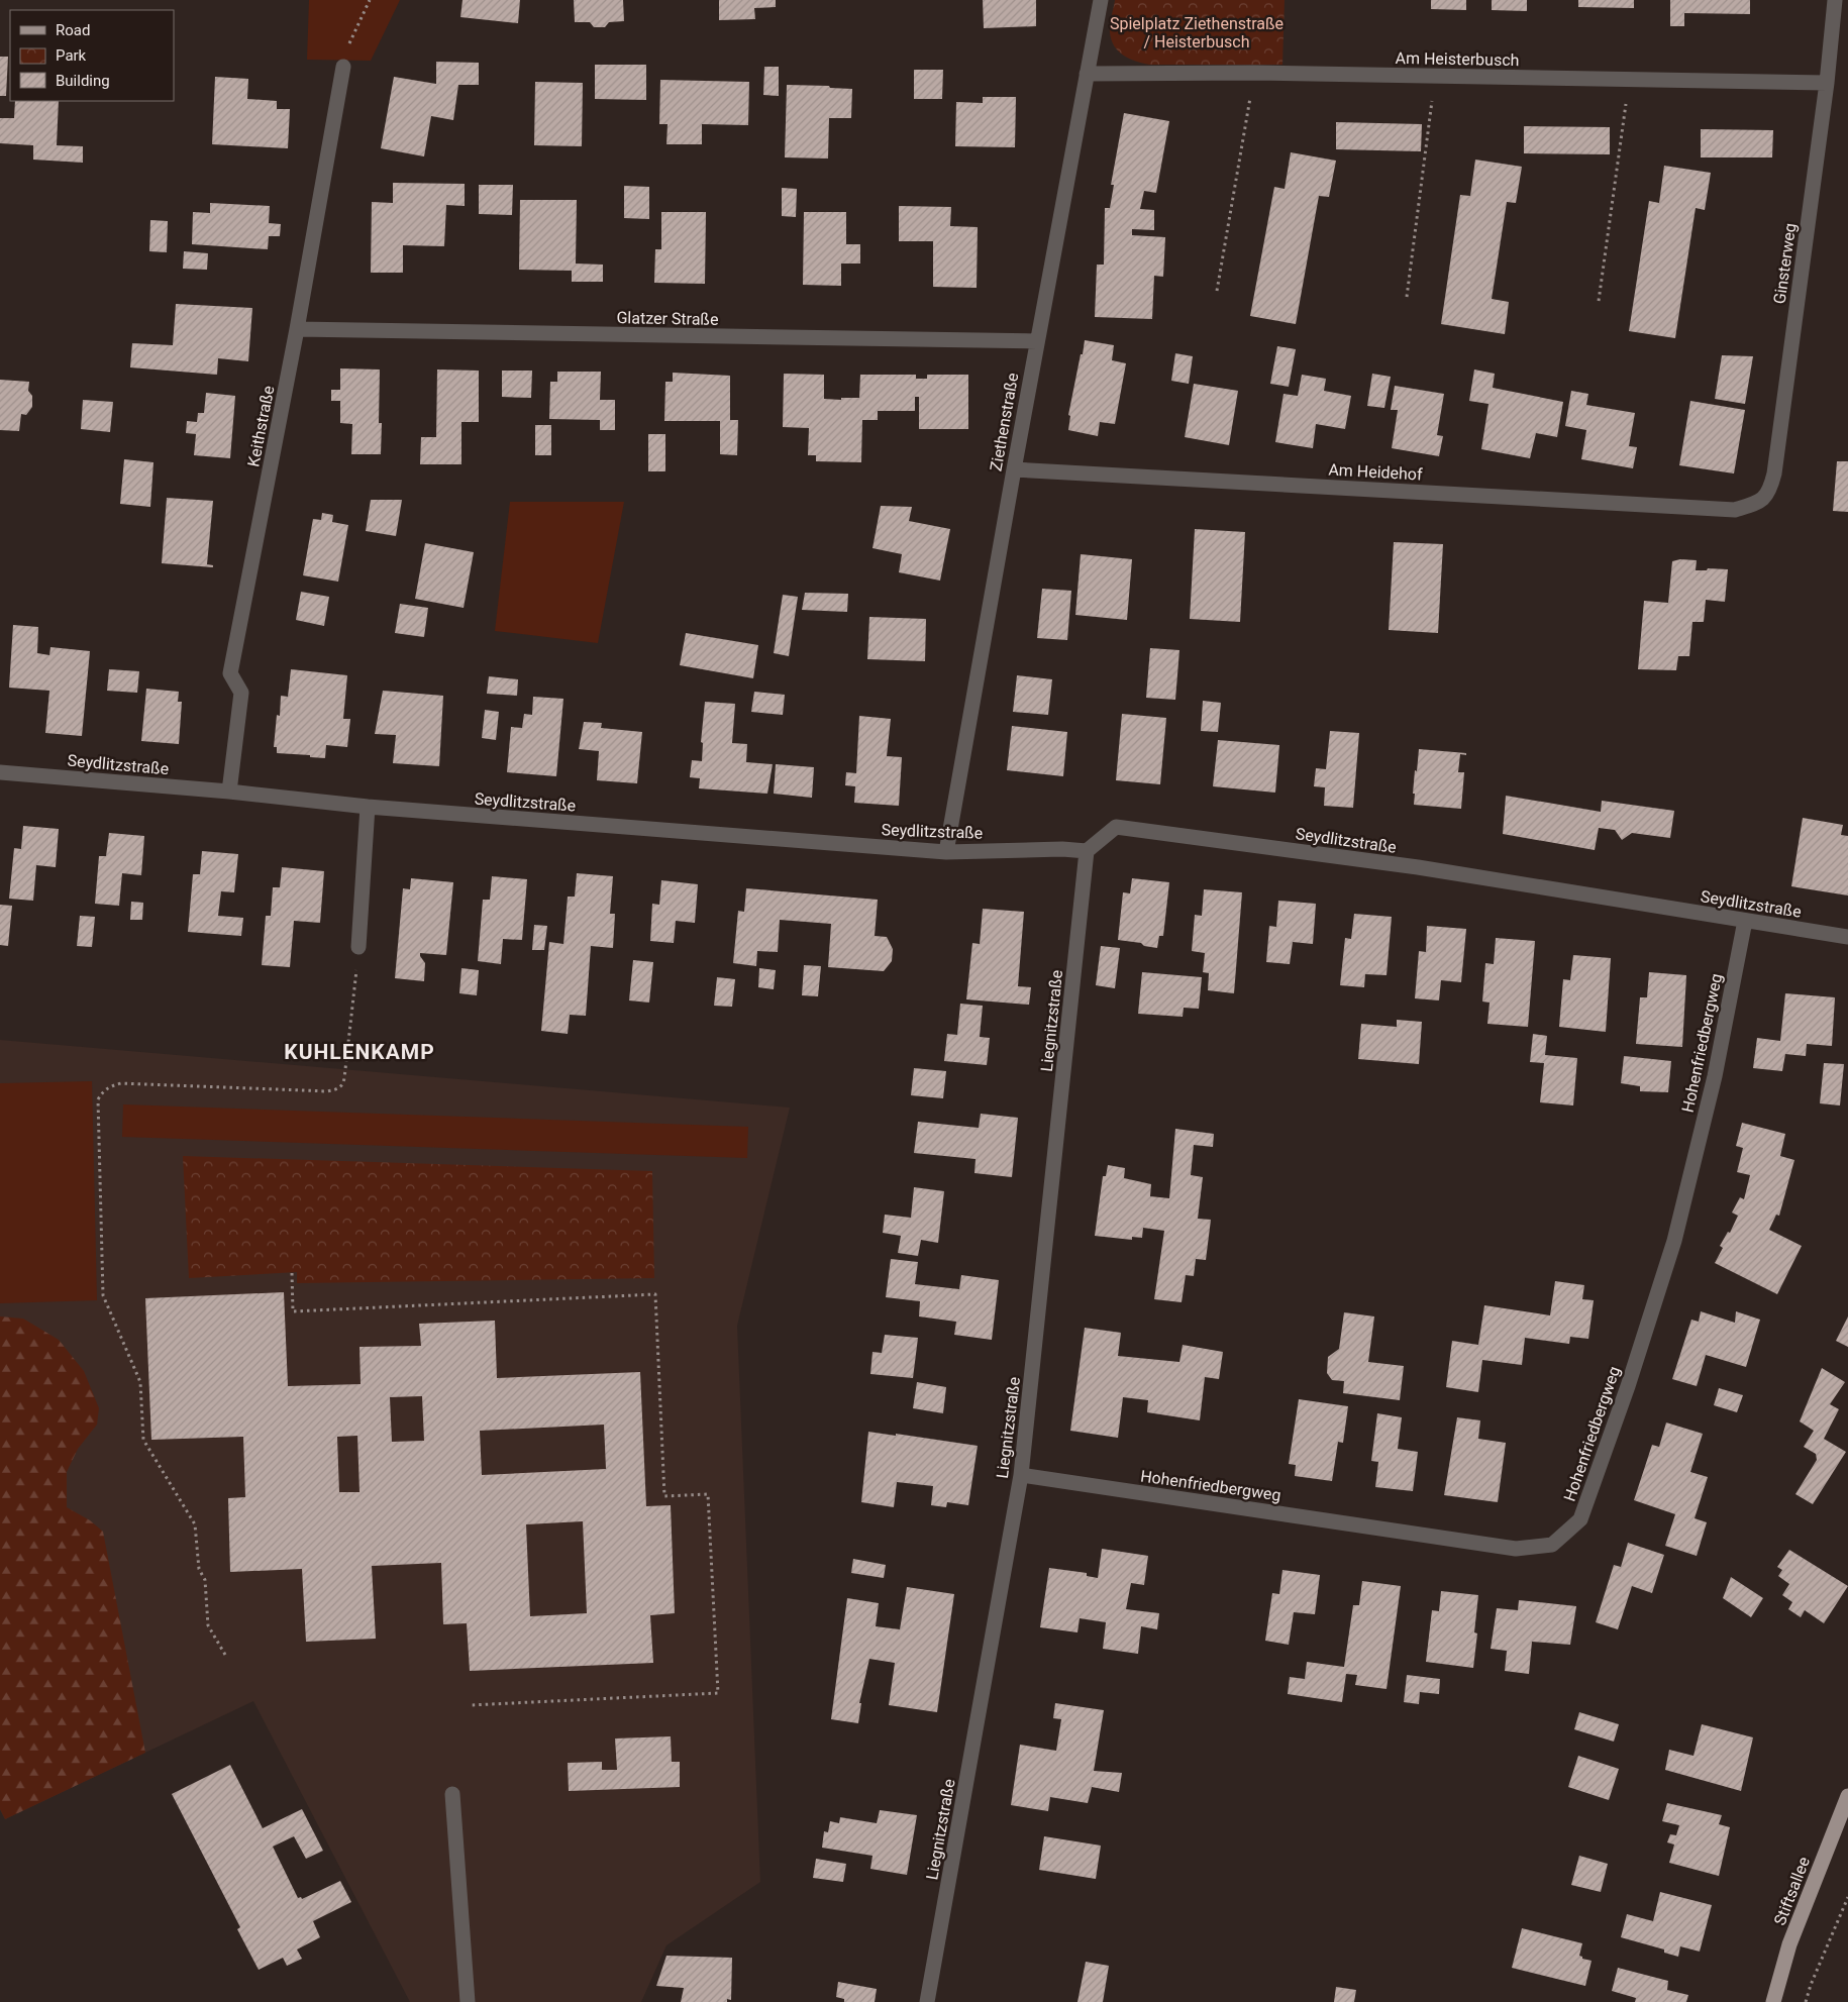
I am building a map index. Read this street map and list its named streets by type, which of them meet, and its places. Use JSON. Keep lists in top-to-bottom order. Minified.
{"streets":{"main road":["Stiftsallee"],"street":["Am Heisterbusch","Ginsterweg","Glatzer Straße","Ziethenstraße","Keithstraße","Am Heidehof","Seydlitzstraße","Liegnitzstraße","Hohenfriedbergweg"]},"crossings":[["Am Heisterbusch","Ginsterweg"],["Am Heisterbusch","Ziethenstraße"],["Ginsterweg","Am Heidehof"],["Glatzer Straße","Ziethenstraße"],["Glatzer Straße","Keithstraße"],["Ziethenstraße","Am Heidehof"],["Ziethenstraße","Seydlitzstraße"],["Keithstraße","Seydlitzstraße"],["Seydlitzstraße","Liegnitzstraße"],["Seydlitzstraße","Hohenfriedbergweg"],["Liegnitzstraße","Hohenfriedbergweg"]],"districts":["KUHLENKAMP"],"parks":["Spielplatz Ziethenstraße / Heisterbusch"],"legend":["Road","Park","Building"]}
